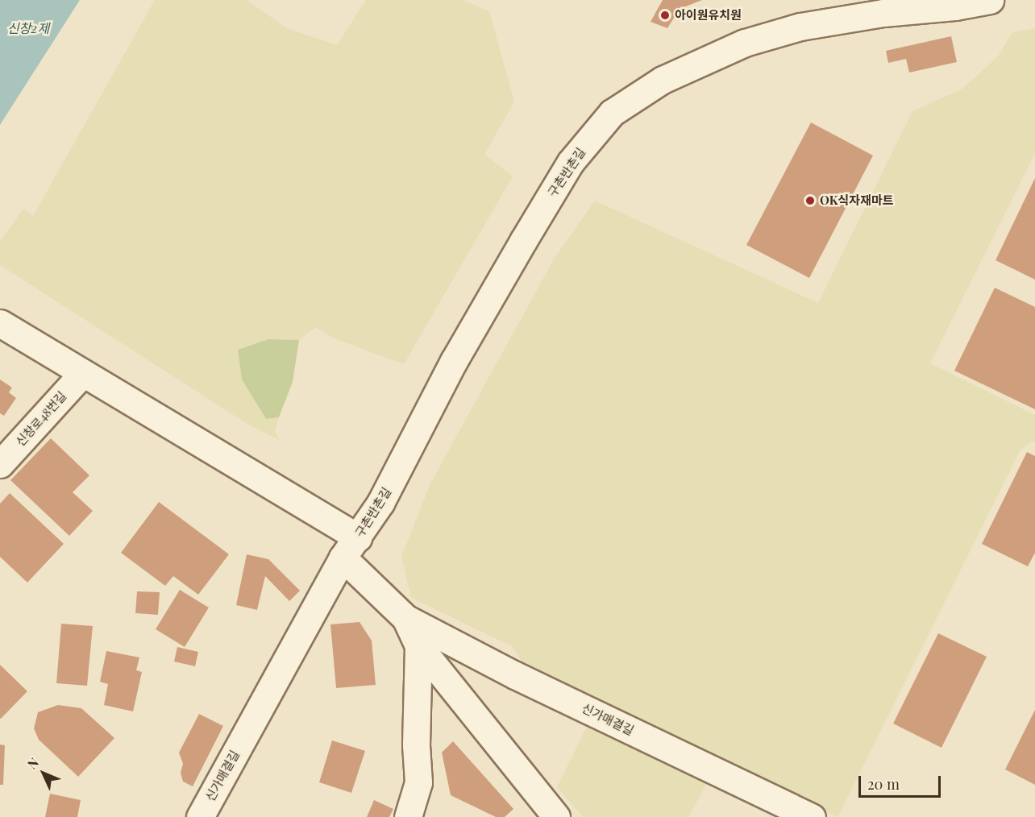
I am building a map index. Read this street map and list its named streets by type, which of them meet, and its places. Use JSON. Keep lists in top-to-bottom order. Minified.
{"streets":{"street":["구촌반촌길","신창로48번길","신가매결길"]},"crossings":[["구촌반촌길","신가매결길"]],"water":["신창2제"],"places":["아이원유치원","OK식자재마트"],"scale_bar":"20 m","north":"top left"}
